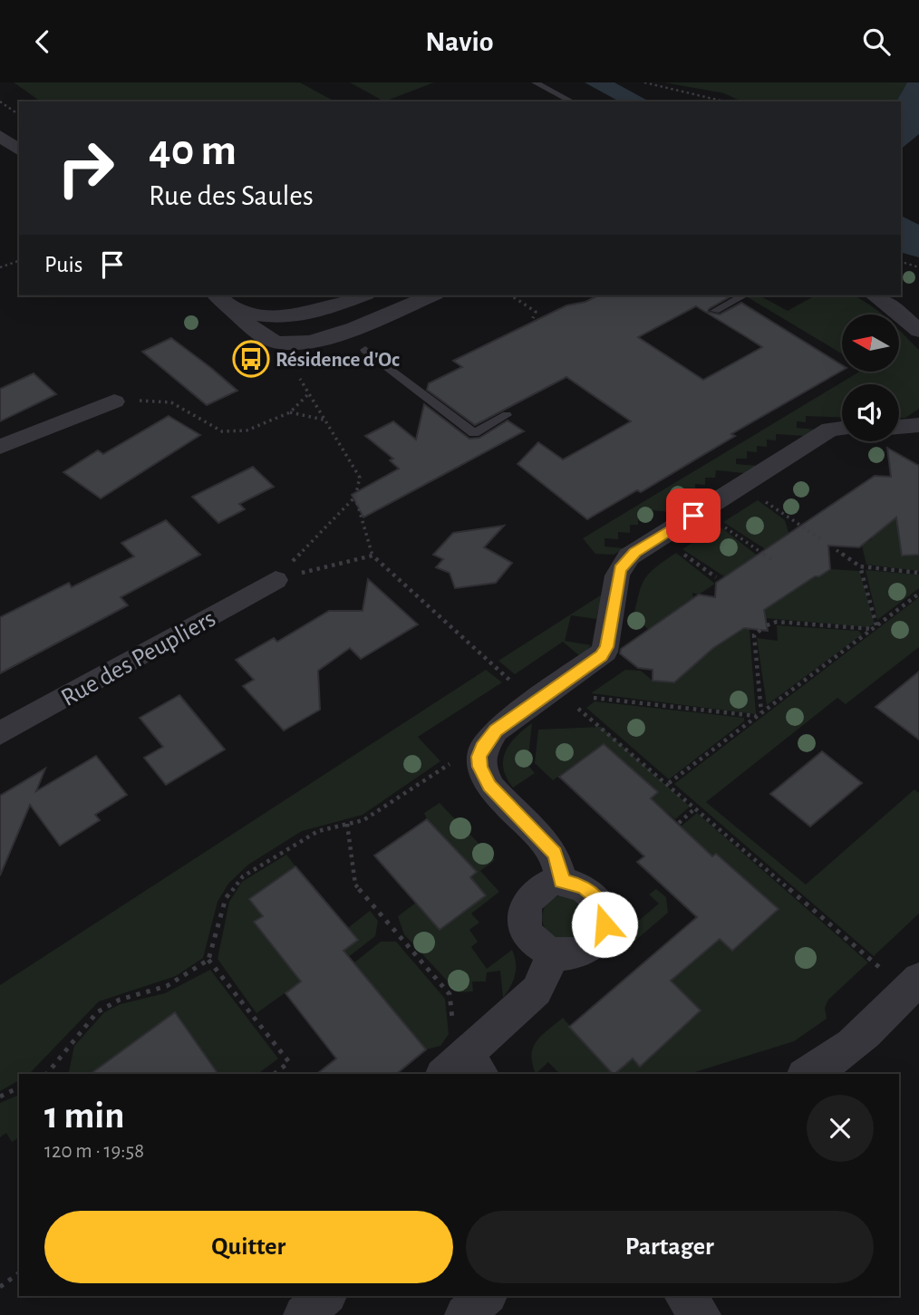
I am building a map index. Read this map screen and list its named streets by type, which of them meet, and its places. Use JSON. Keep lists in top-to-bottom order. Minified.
{"streets":{"street":["Rue des Peupliers"]},"places":{"bus stop":["Résidence d'Oc"]},"north":"left","page":{"header":"Navio","turn":["40 m","Rue des Saules"],"then":"Puis","heading":["1 min","120 m · 19:58"],"buttons":["Quitter","Partager"]}}
